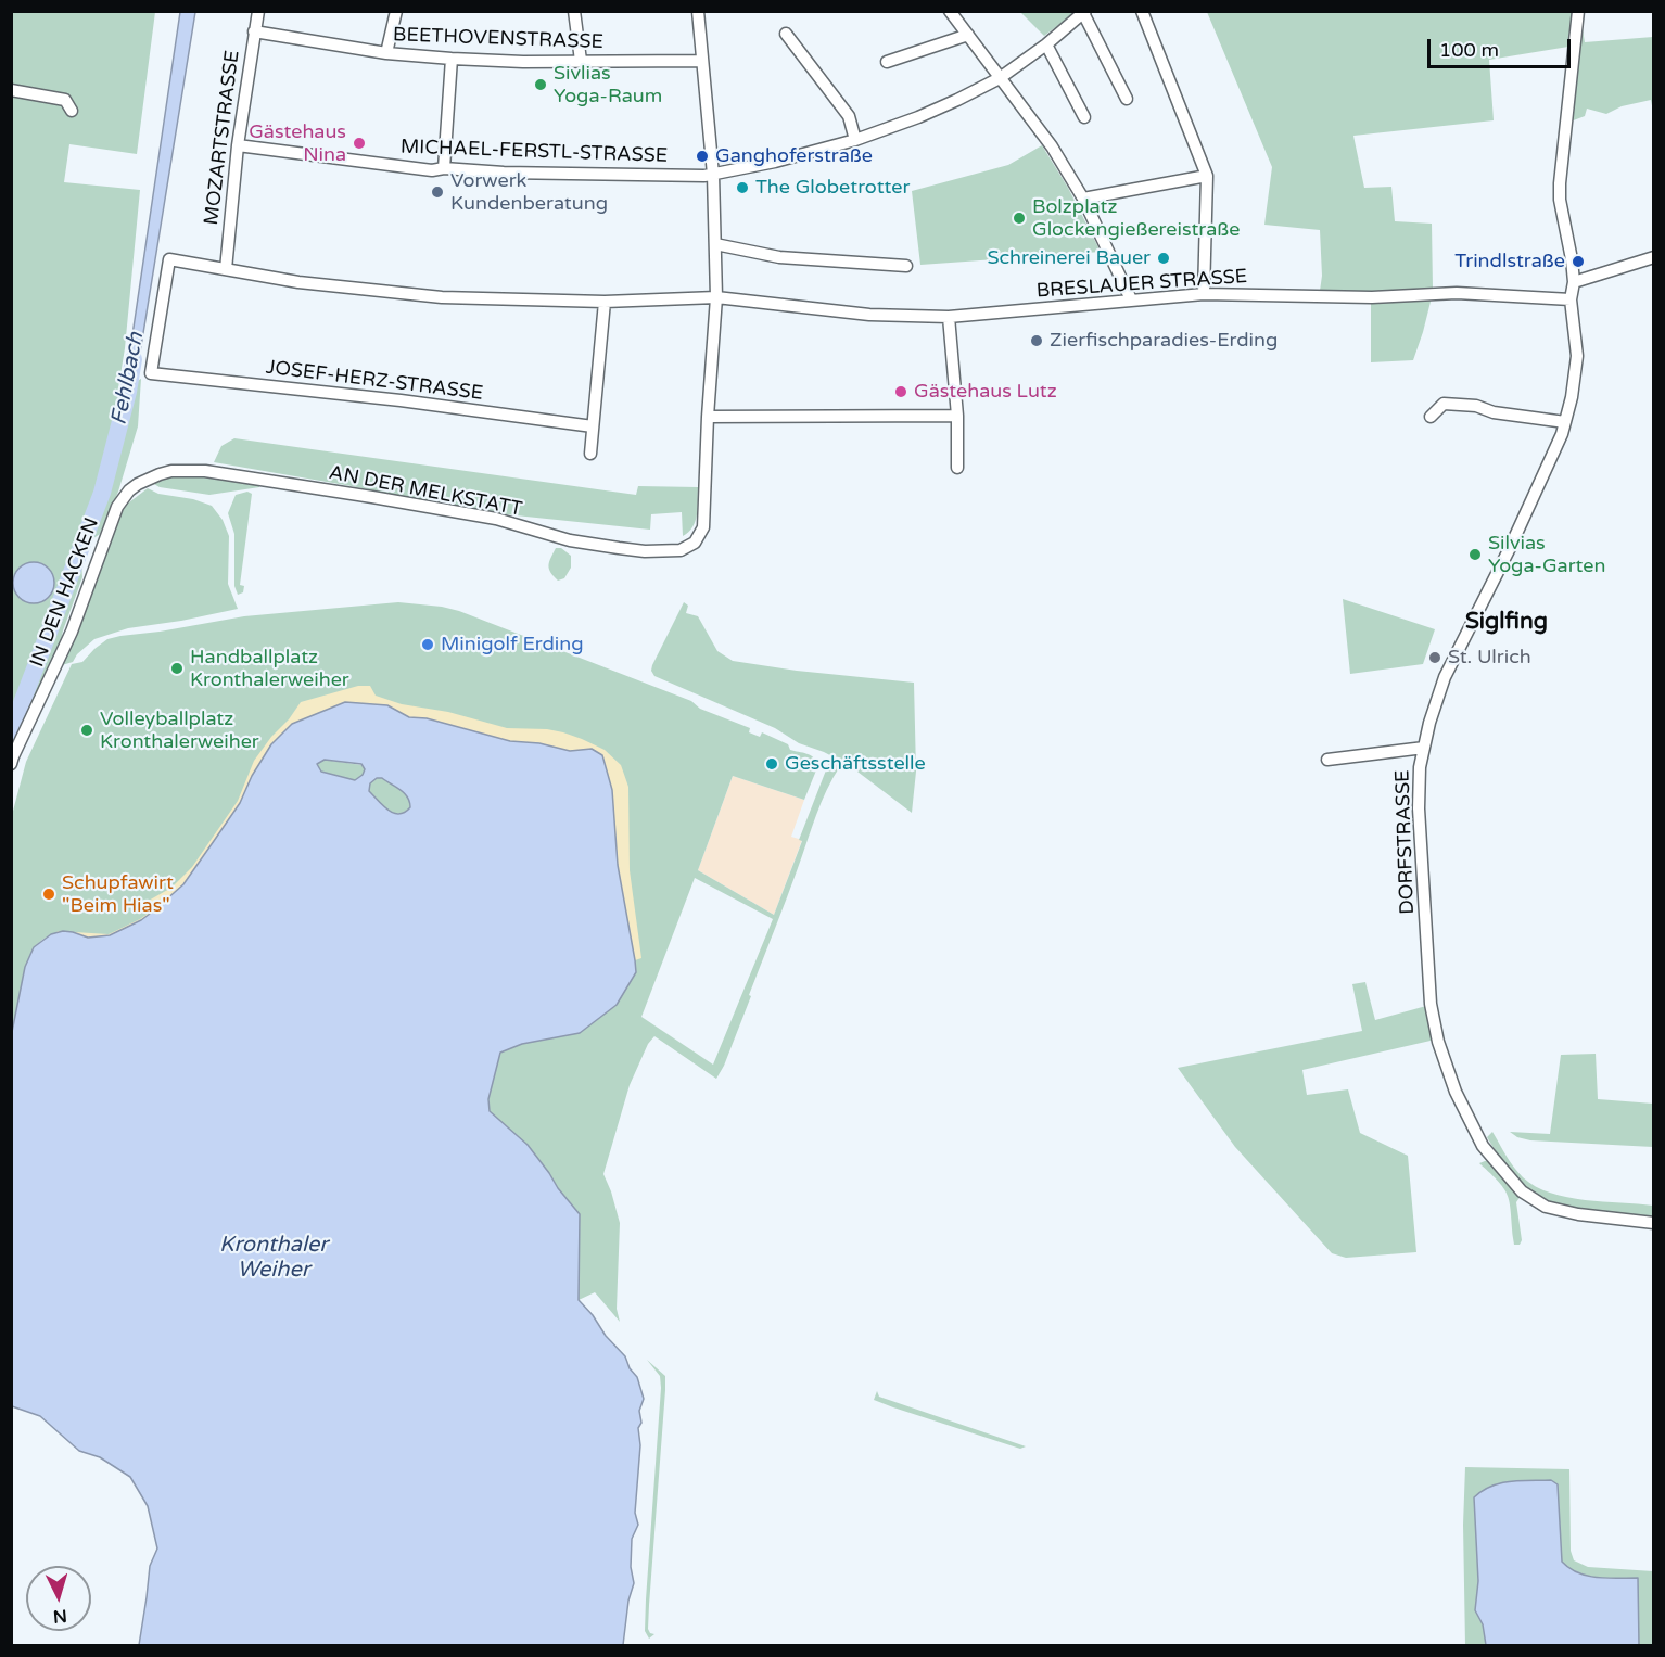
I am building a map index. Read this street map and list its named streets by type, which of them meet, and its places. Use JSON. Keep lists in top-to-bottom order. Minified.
{"streets":{"street":["BEETHOVENSTRASSE","MOZARTSTRASSE","MICHAEL-FERSTL-STRASSE","BRESLAUER STRASSE","JOSEF-HERZ-STRASSE","AN DER MELKSTATT","IN DEN HACKEN","DORFSTRASSE"]},"crossings":[["BEETHOVENSTRASSE","MOZARTSTRASSE"],["MOZARTSTRASSE","MICHAEL-FERSTL-STRASSE"],["MOZARTSTRASSE","BRESLAUER STRASSE"],["BRESLAUER STRASSE","JOSEF-HERZ-STRASSE"],["BRESLAUER STRASSE","DORFSTRASSE"],["AN DER MELKSTATT","IN DEN HACKEN"]],"districts":["Siglfing"],"water":["Fehlbach","Kronthaler Weiher"],"places":["Sivlias Yoga-Raum","Gästehaus Nina","Ganghoferstraße","The Globetrotter","Vorwerk Kundenberatung","Bolzplatz Glockengießereistraße","Schreinerei Bauer","Trindlstraße","Zierfischparadies-Erding","Gästehaus Lutz","Silvias Yoga-Garten","Minigolf Erding","St. Ulrich","Handballplatz Kronthalerweiher","Volleyballplatz Kronthalerweiher","Geschäftsstelle","Schupfawirt \"Beim Hias\""],"scale_bar":"100 m","north":"bottom"}
